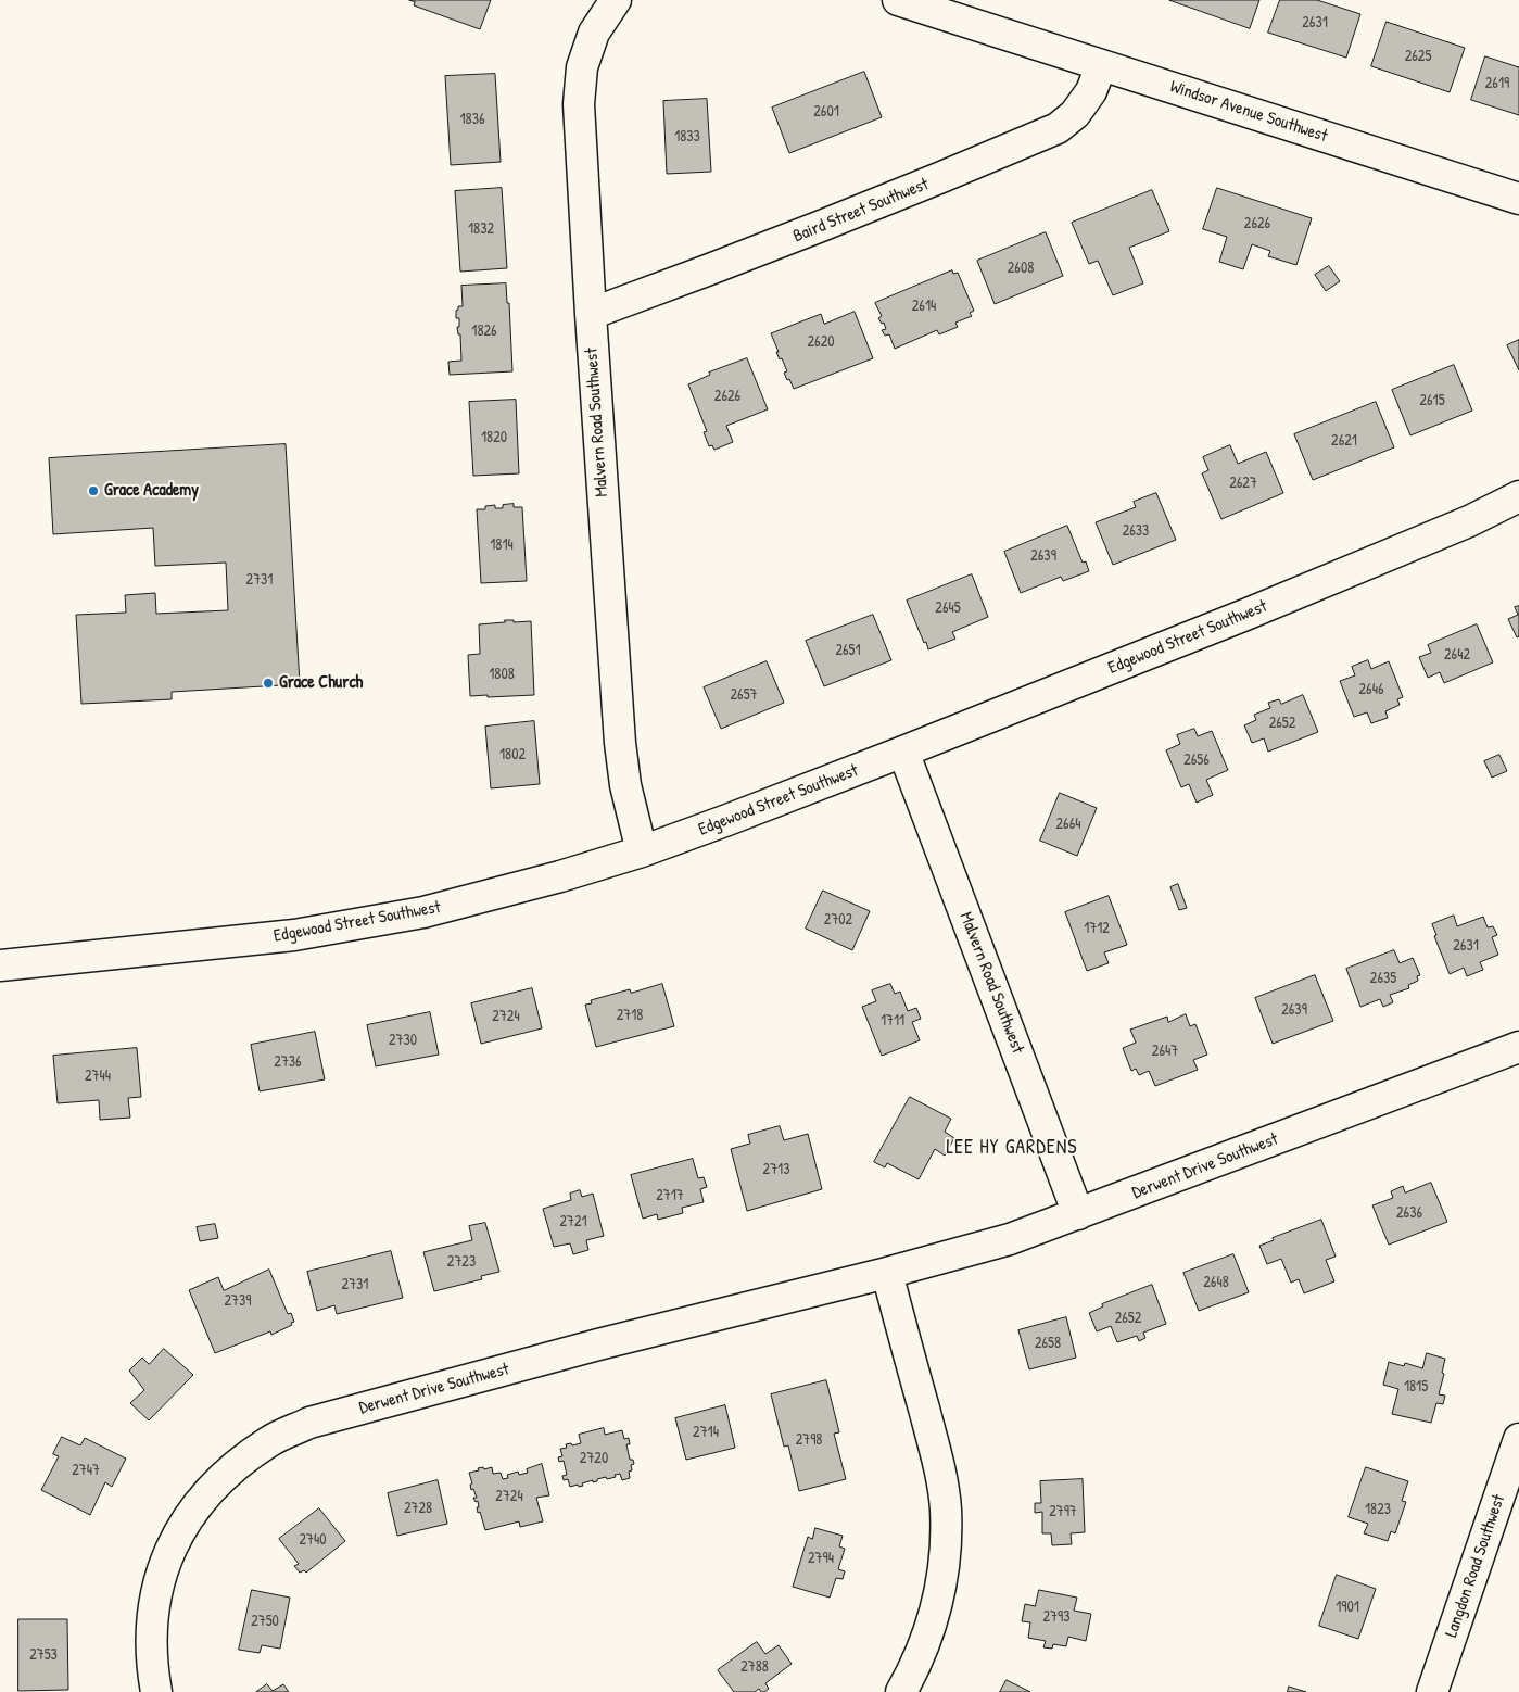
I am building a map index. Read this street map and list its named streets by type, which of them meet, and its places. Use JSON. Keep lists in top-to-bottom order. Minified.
{"streets":{"street":["Windsor Avenue Southwest","Baird Street Southwest","Malvern Road Southwest","Edgewood Street Southwest","Derwent Drive Southwest","Langdon Road Southwest"]},"crossings":[["Windsor Avenue Southwest","Baird Street Southwest"],["Baird Street Southwest","Malvern Road Southwest"],["Malvern Road Southwest","Edgewood Street Southwest"],["Malvern Road Southwest","Derwent Drive Southwest"]],"districts":["LEE HY GARDENS"],"places":["Grace Academy","Grace Church"],"house_numbers":["2631","2625","2619","2601","1836","1833","2626","1832","2608","2614","1826","2620","2626","2615","1820","2621","2627","2633","1814","2639","2731","2645","2651","2642","1808","2646","2657","2652","1802","2656","2664","2702","1712","2631","2635","2639","2718","2724","1711","2730","2647","2736","2744","2713","2717","2636","2721","2723","2648","2731","2739","2652","2658","1815","2714","2798","2720","2747","2724","2728","1823","2797","2740","2794","1901","2793","2750","2753","2788"]}
